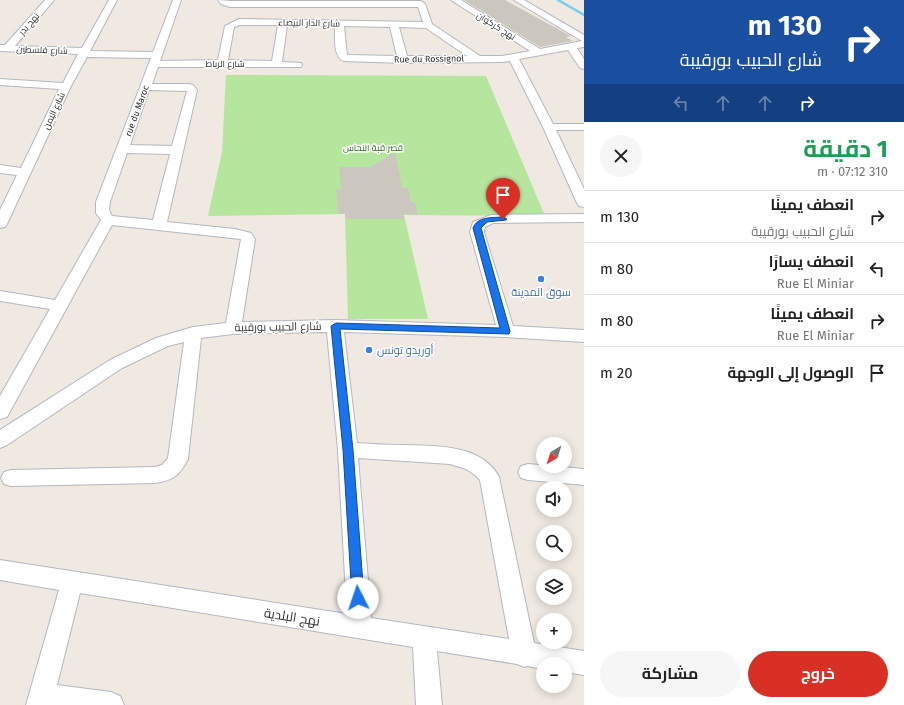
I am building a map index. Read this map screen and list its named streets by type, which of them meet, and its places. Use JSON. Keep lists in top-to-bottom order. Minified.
{"streets":{"street":["شارع الدار البيضاء","نهج بدر","نهج كركوان","شارع فلسطين","Rue du Rossignol","شارع الرباط","شارع اليمن","rue du Maroc","شارع الحبيب بورقيبة","نهج البلدية"]},"crossings":[["شارع الدار البيضاء","Rue du Rossignol"],["شارع الدار البيضاء","شارع الرباط"],["نهج بدر","شارع فلسطين"],["نهج كركوان","Rue du Rossignol"],["شارع فلسطين","شارع الرباط"],["شارع فلسطين","شارع اليمن"],["شارع فلسطين","rue du Maroc"],["شارع الرباط","rue du Maroc"]],"parks":["قصر قبة النحاس"],"places":["سوق المدينة","أوريدو تونس"],"north":"bottom left","page":{"turn":["130 m","شارع الحبيب بورقيبة"],"heading":["1 دقيقة","310 m · 07:12"],"list":[{"name":"انعطف يمينًا","note":"شارع الحبيب بورقيبة","value":"130 m"},{"name":"انعطف يسارًا","note":"Rue El Miniar","value":"80 m"},{"name":"انعطف يمينًا","note":"Rue El Miniar","value":"80 m"},{"name":"الوصول إلى الوجهة","value":"20 m"}],"map_buttons":["+","−"],"buttons":["خروج","مشاركة"]}}
